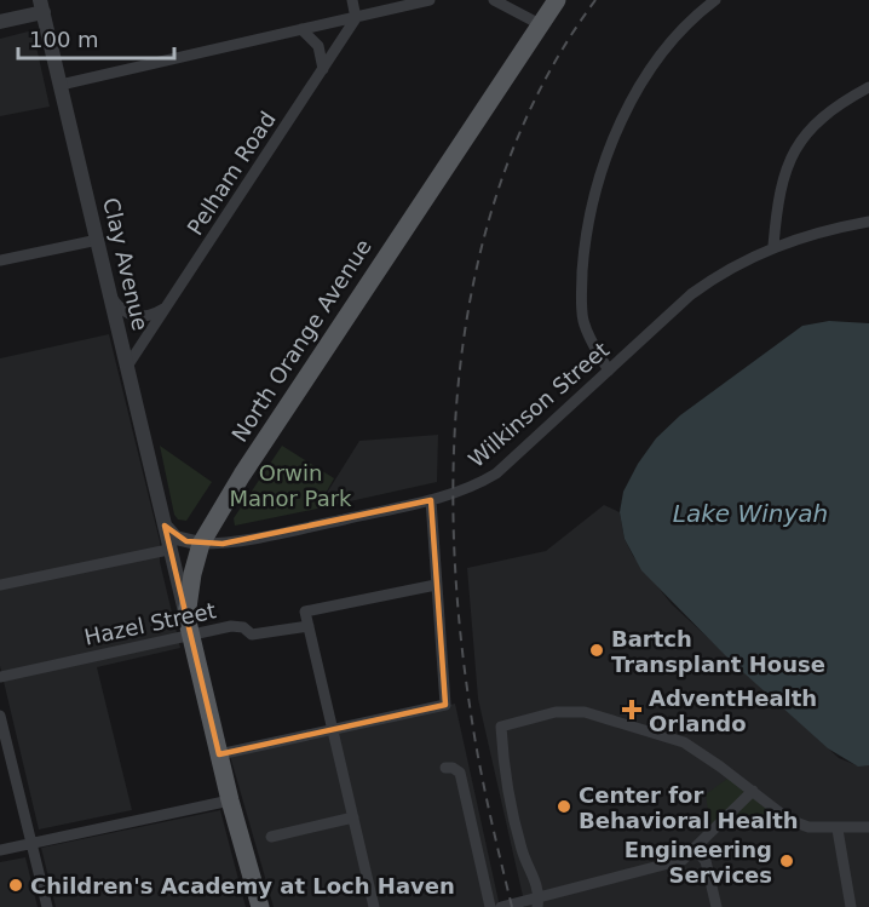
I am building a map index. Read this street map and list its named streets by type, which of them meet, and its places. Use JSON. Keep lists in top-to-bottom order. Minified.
{"streets":{"main road":["North Orange Avenue"],"street":["Pelham Road","Clay Avenue","Wilkinson Street","Hazel Street"]},"crossings":[["Pelham Road","Clay Avenue"],["Clay Avenue","North Orange Avenue"],["North Orange Avenue","Wilkinson Street"],["North Orange Avenue","Hazel Street"]],"water":["Lake Winyah"],"parks":["Orwin Manor Park"],"places":{"other":["Bartch Transplant House","Center for Behavioral Health","Engineering Services","Children's Academy at Loch Haven"],"health":["AdventHealth Orlando"]},"scale_bar":"100 m"}
